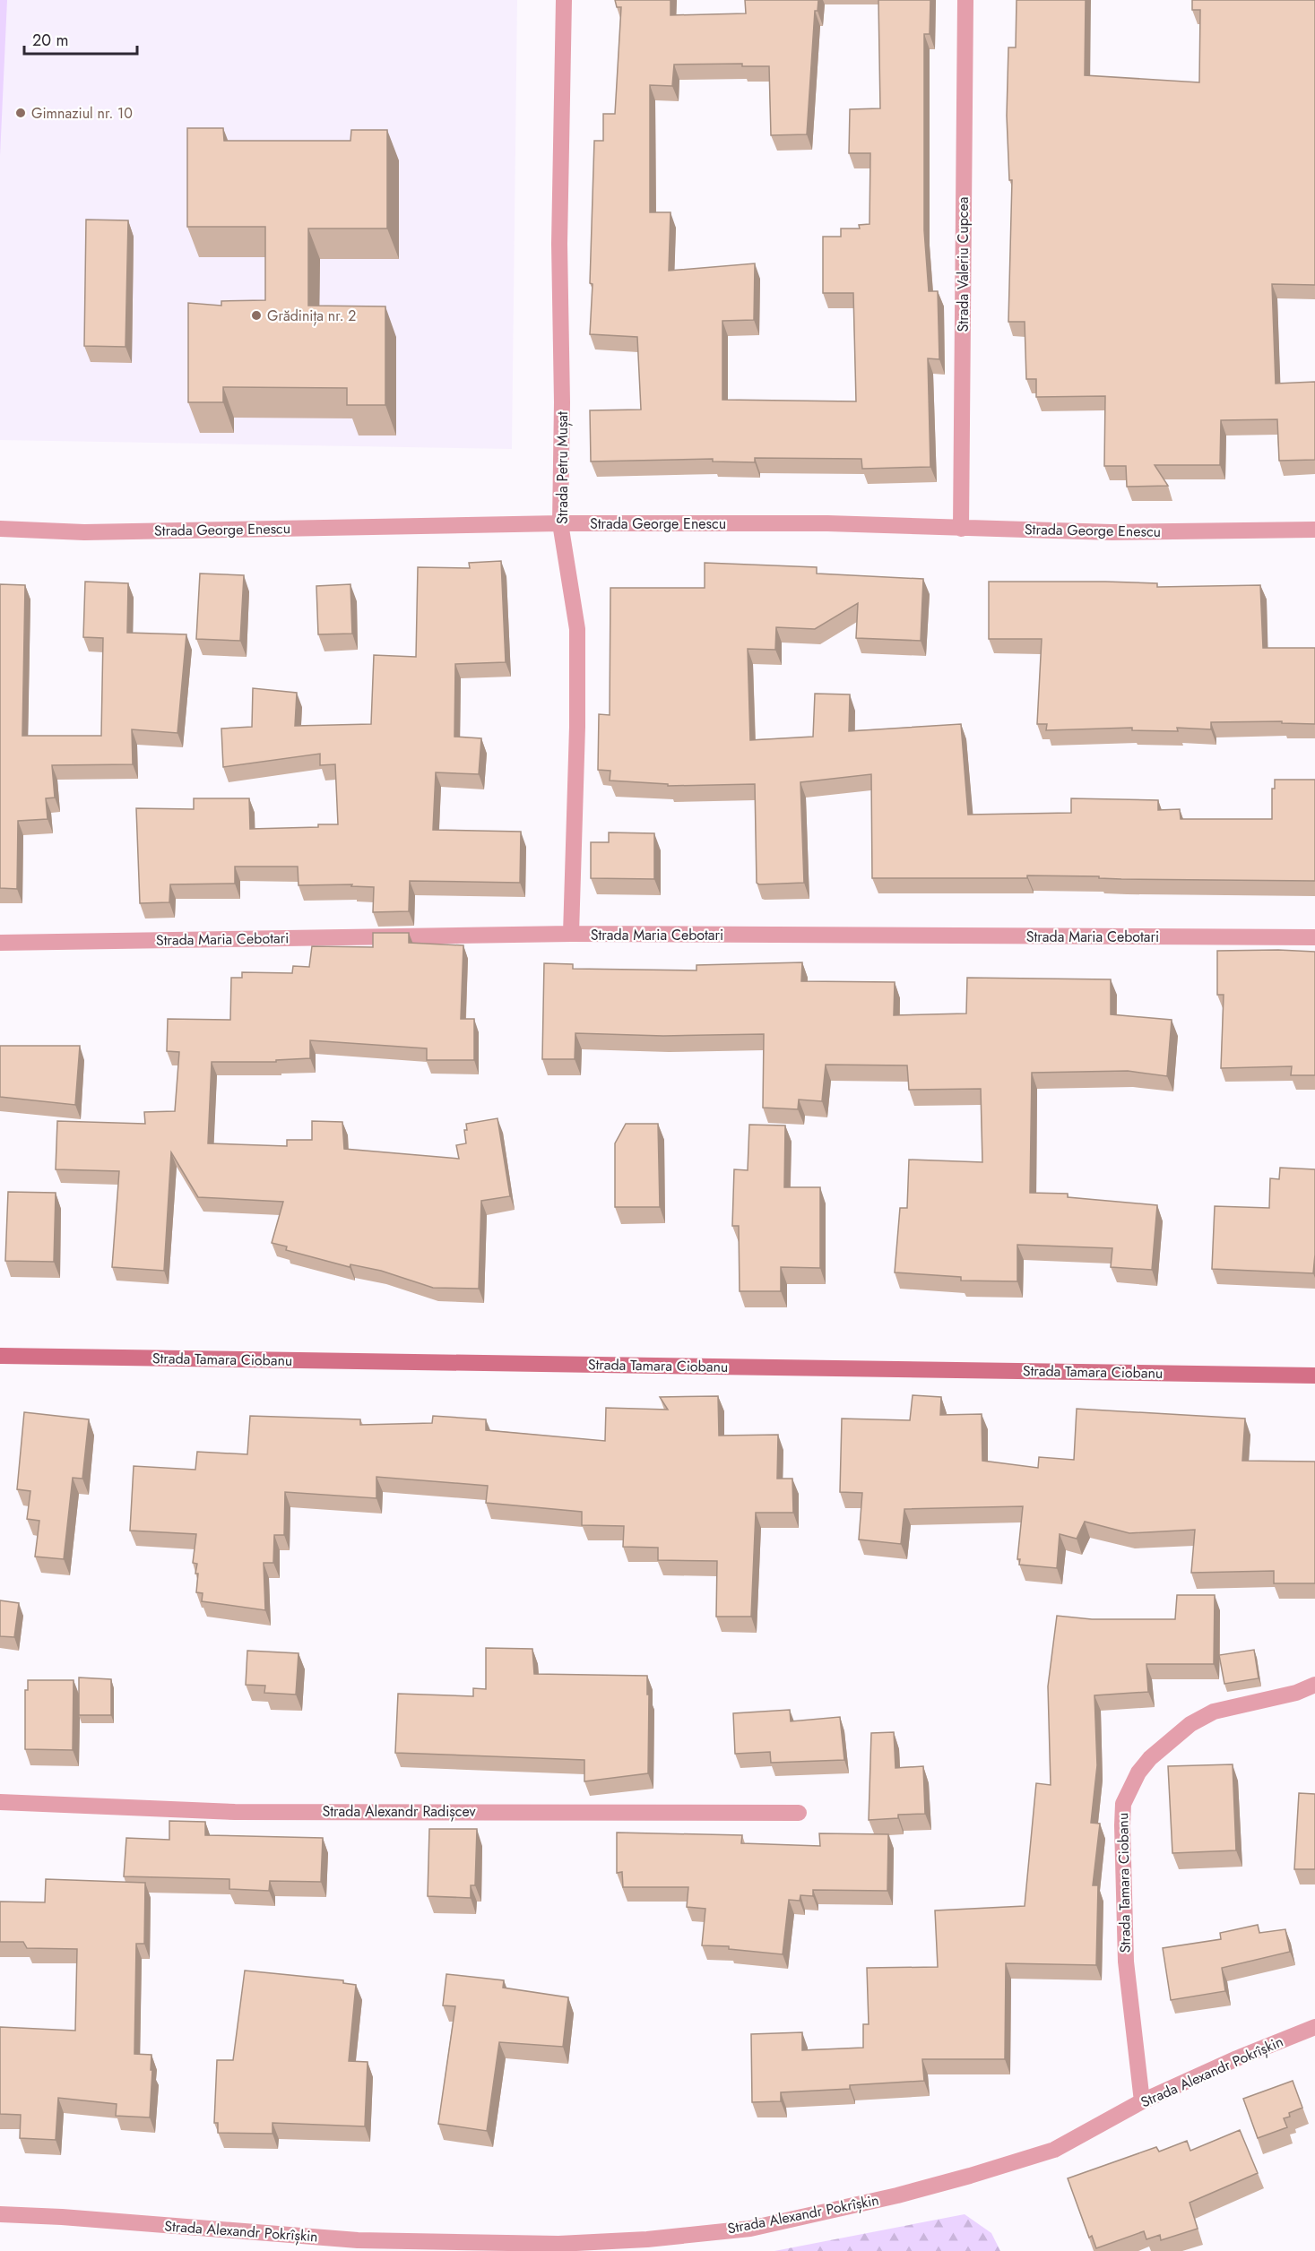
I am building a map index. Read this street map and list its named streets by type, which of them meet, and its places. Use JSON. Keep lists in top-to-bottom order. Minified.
{"streets":{"street":["Strada Valeriu Cupcea","Strada Petru Mușat","Strada George Enescu","Strada Maria Cebotari","Strada Tamara Ciobanu","Strada Alexandr Radișcev","Strada Alexandr Pokrîșkin"]},"crossings":[["Strada Valeriu Cupcea","Strada George Enescu"],["Strada Petru Mușat","Strada George Enescu"],["Strada Petru Mușat","Strada Maria Cebotari"],["Strada Tamara Ciobanu","Strada Alexandr Pokrîșkin"]],"places":["Gimnaziul nr. 10","Grădinița nr. 2"],"scale_bar":"20 m"}
